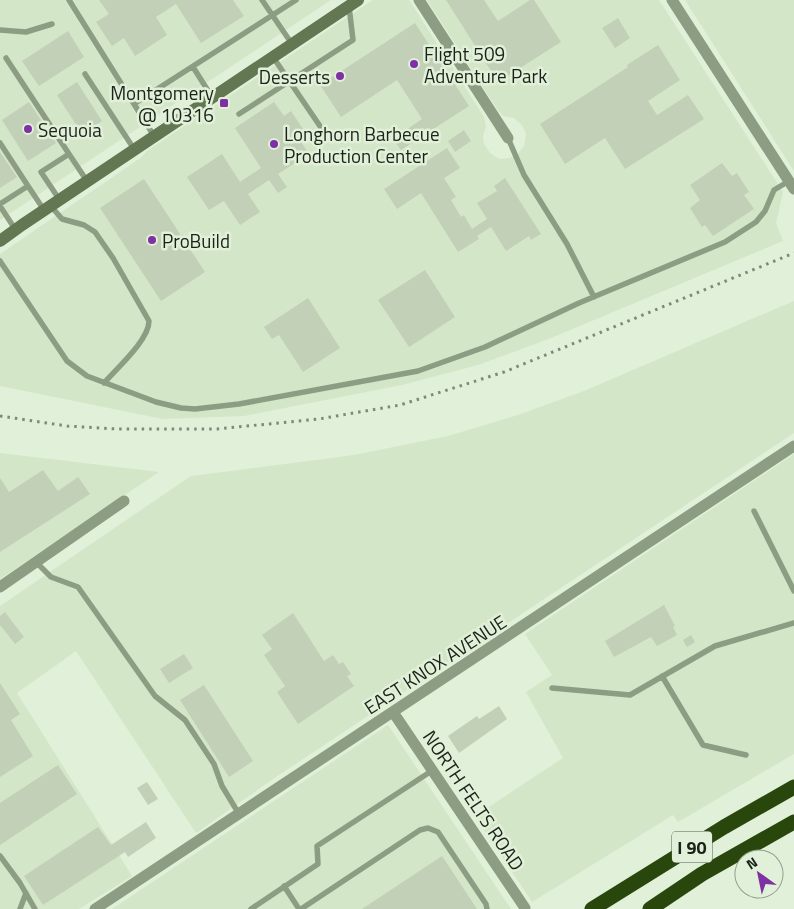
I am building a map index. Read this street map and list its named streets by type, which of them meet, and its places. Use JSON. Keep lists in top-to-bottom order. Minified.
{"streets":{"highway":["I 90"],"street":["EAST KNOX AVENUE","NORTH FELTS ROAD"]},"crossings":[["EAST KNOX AVENUE","NORTH FELTS ROAD"]],"places":{"other":["Flight 509 Adventure Park","Desserts","Sequoia","Longhorn Barbecue Production Center","ProBuild"],"transit":["Montgomery @ 10316"]},"north":"top left"}
